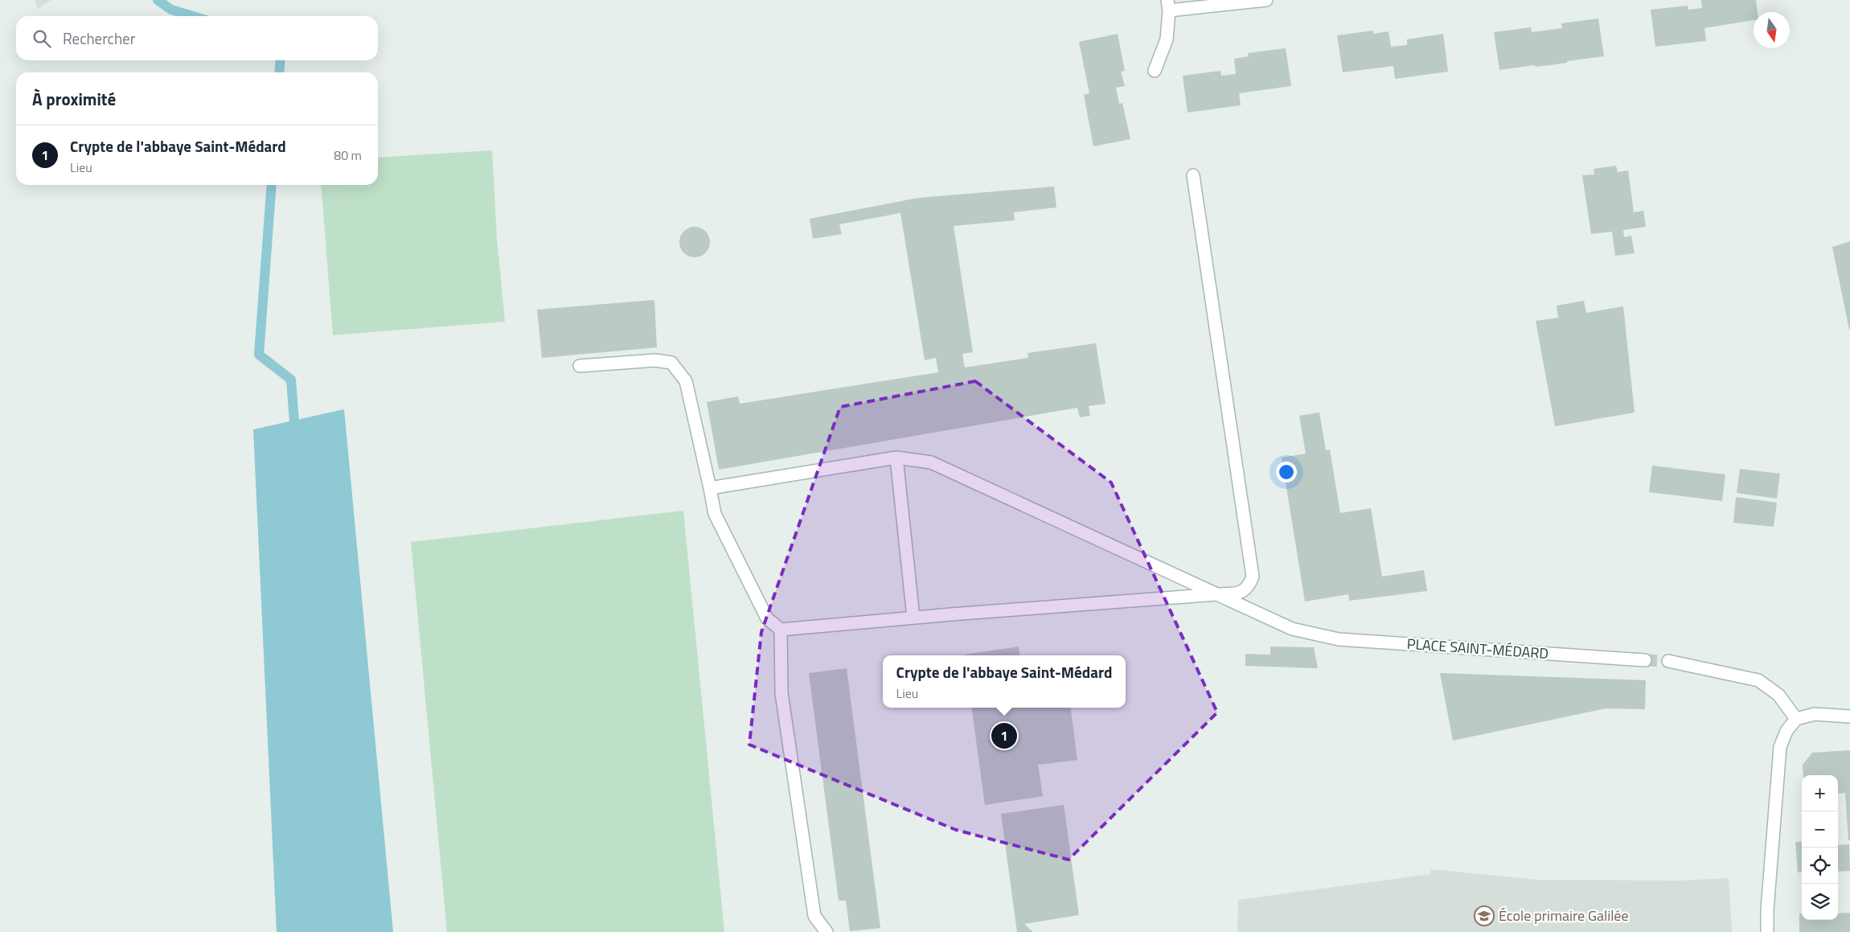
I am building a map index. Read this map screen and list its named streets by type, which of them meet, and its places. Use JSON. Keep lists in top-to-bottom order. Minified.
{"streets":{"street":["PLACE SAINT-MÉDARD"]},"places":{"school or university":["École primaire Galilée"]},"north":"bottom","page":{"search":"Rechercher","heading":"À proximité","list":[{"mark":"1","name":"Crypte de l'abbaye Saint-Médard","note":"Lieu","value":"80 m"}],"popup":["Crypte de l'abbaye Saint-Médard","Lieu"],"pins":"1","map_buttons":["+","−"]}}
